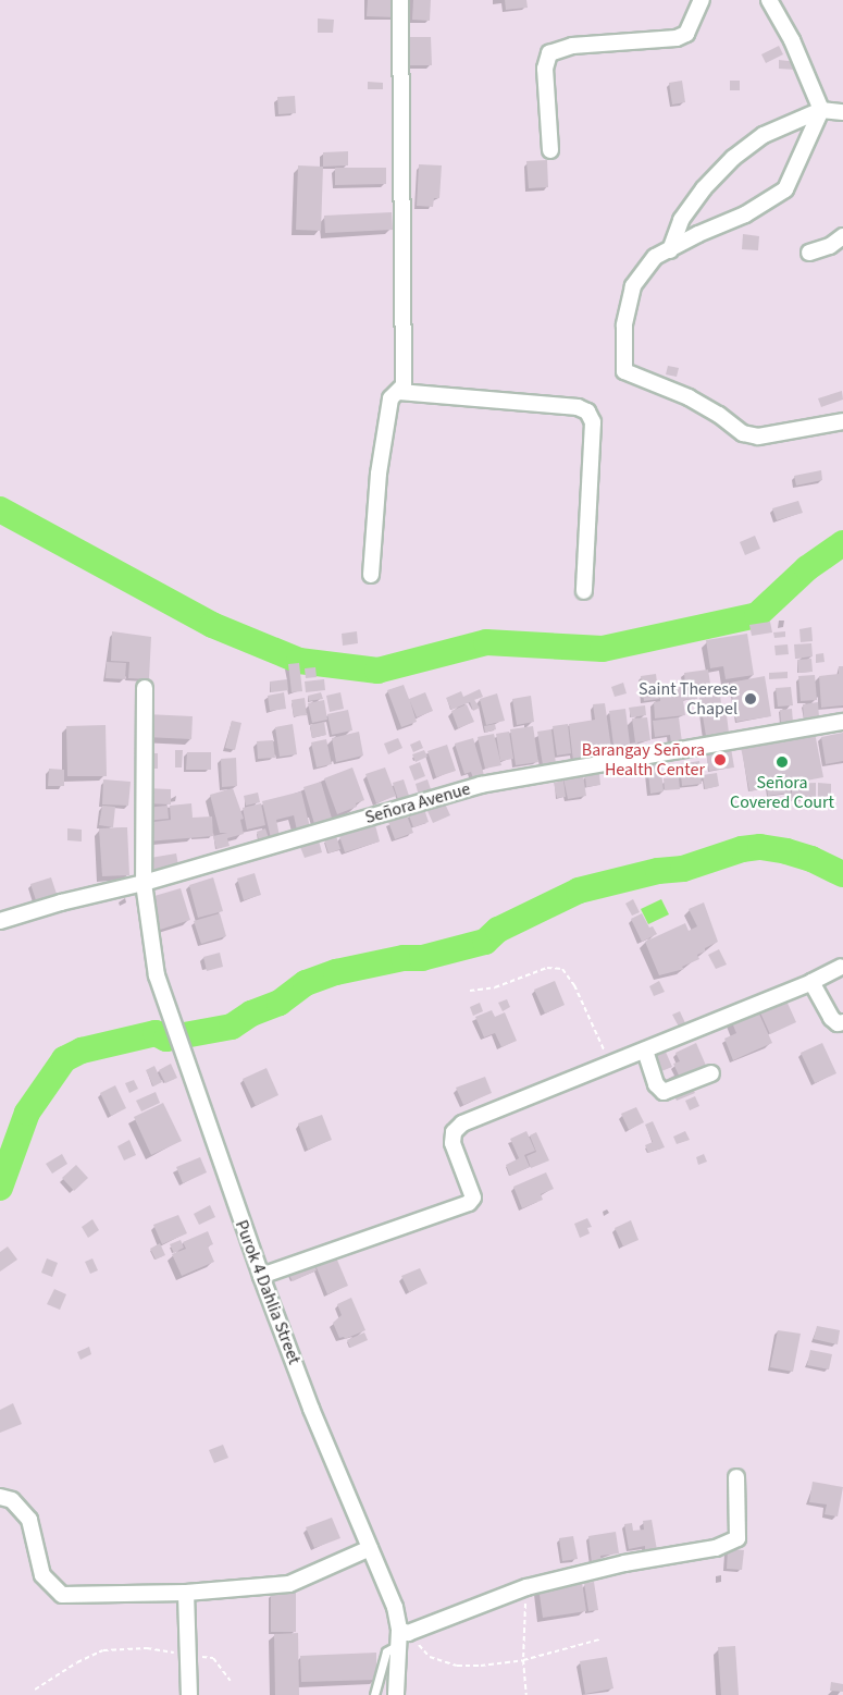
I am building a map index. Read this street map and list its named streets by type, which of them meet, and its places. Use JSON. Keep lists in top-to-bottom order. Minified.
{"streets":{"street":["Señora Avenue","Purok 4 Dahlia Street"]},"crossings":[["Señora Avenue","Purok 4 Dahlia Street"]],"places":["Saint Therese Chapel","Barangay Señora Health Center","Señora Covered Court"]}
